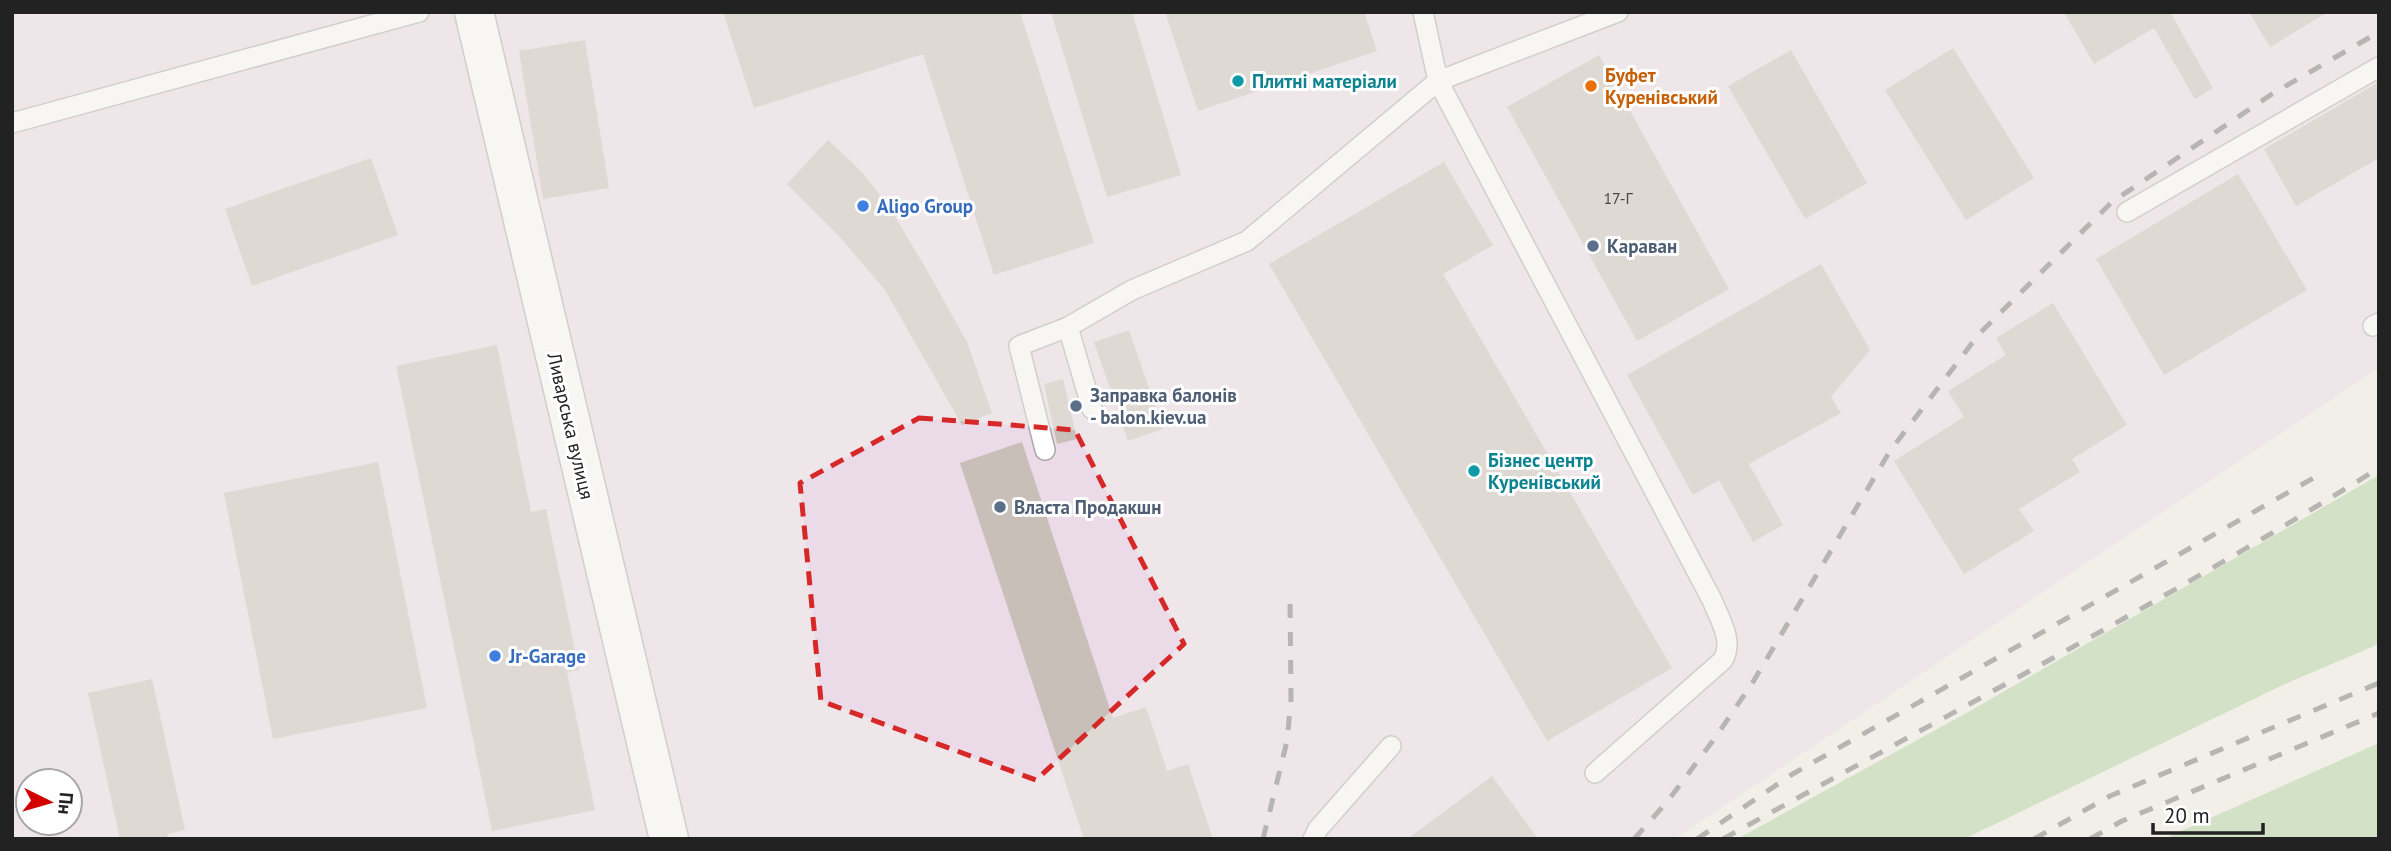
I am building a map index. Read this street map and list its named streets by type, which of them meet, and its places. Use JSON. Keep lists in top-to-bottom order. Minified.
{"streets":{"street":["Ливарська вулиця"]},"places":["Плитні матеріали","Буфет Куренівський","Aligo Group","Караван","Заправка балонів - balon.kiev.ua","Бізнес центр Куренівський","Власта Продакшн","Jr-Garage"],"house_numbers":["17-Г"],"scale_bar":"20 m","north":"right"}
